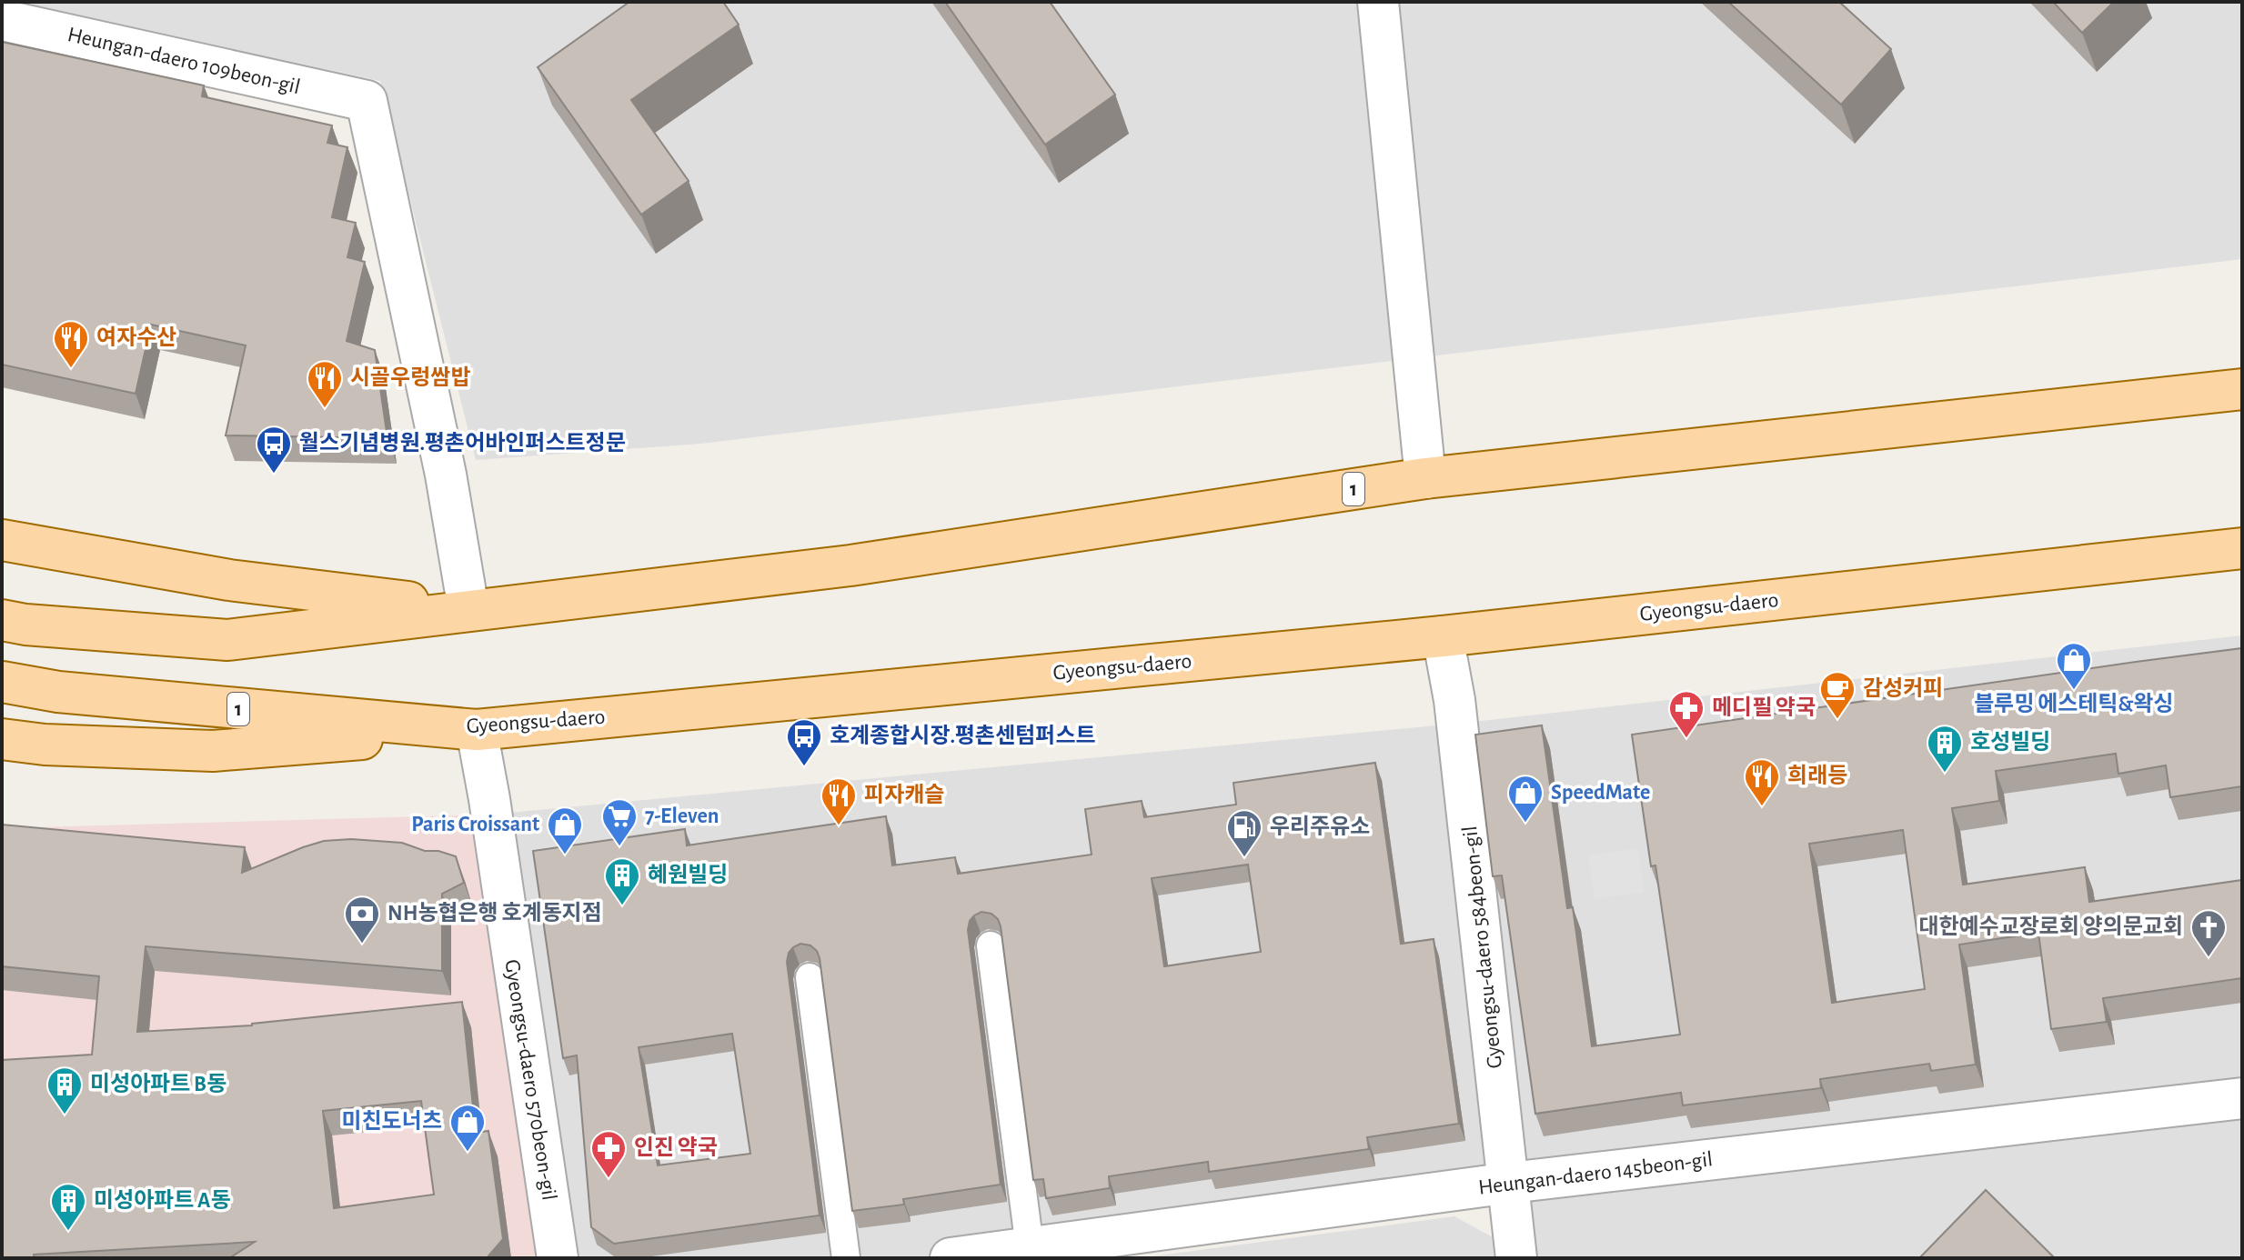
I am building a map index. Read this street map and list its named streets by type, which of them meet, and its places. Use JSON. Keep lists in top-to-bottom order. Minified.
{"streets":{"main road":["1","Gyeongsu-daero"],"street":["Heungan-daero 109beon-gil","Gyeongsu-daero 584beon-gil","Gyeongsu-daero 570beon-gil","Heungan-daero 145beon-gil"]},"crossings":[["Heungan-daero 109beon-gil","1"],["Gyeongsu-daero","Gyeongsu-daero 584beon-gil"],["Gyeongsu-daero","Gyeongsu-daero 570beon-gil"],["Gyeongsu-daero 584beon-gil","Heungan-daero 145beon-gil"]],"places":{"restaurant":["여자수산","시골우렁쌈밥","희래등","피자캐슬"],"bus stop":["월스기념병원.평촌어바인퍼스트정문","호계종합시장.평촌센텀퍼스트"],"shop":["블루밍 에스테틱&왁싱","SpeedMate","Paris Croissant","미친도너츠"],"cafe":["감성커피"],"pharmacy":["메디필 약국","인진 약국"],"building":["호성빌딩","혜원빌딩","미성아파트 B동","미성아파트 A동"],"supermarket":["7-Eleven"],"fuel station":["우리주유소"],"bank":["NH농협은행 호계동지점"],"church":["대한예수교장로회 양의문교회"]}}
